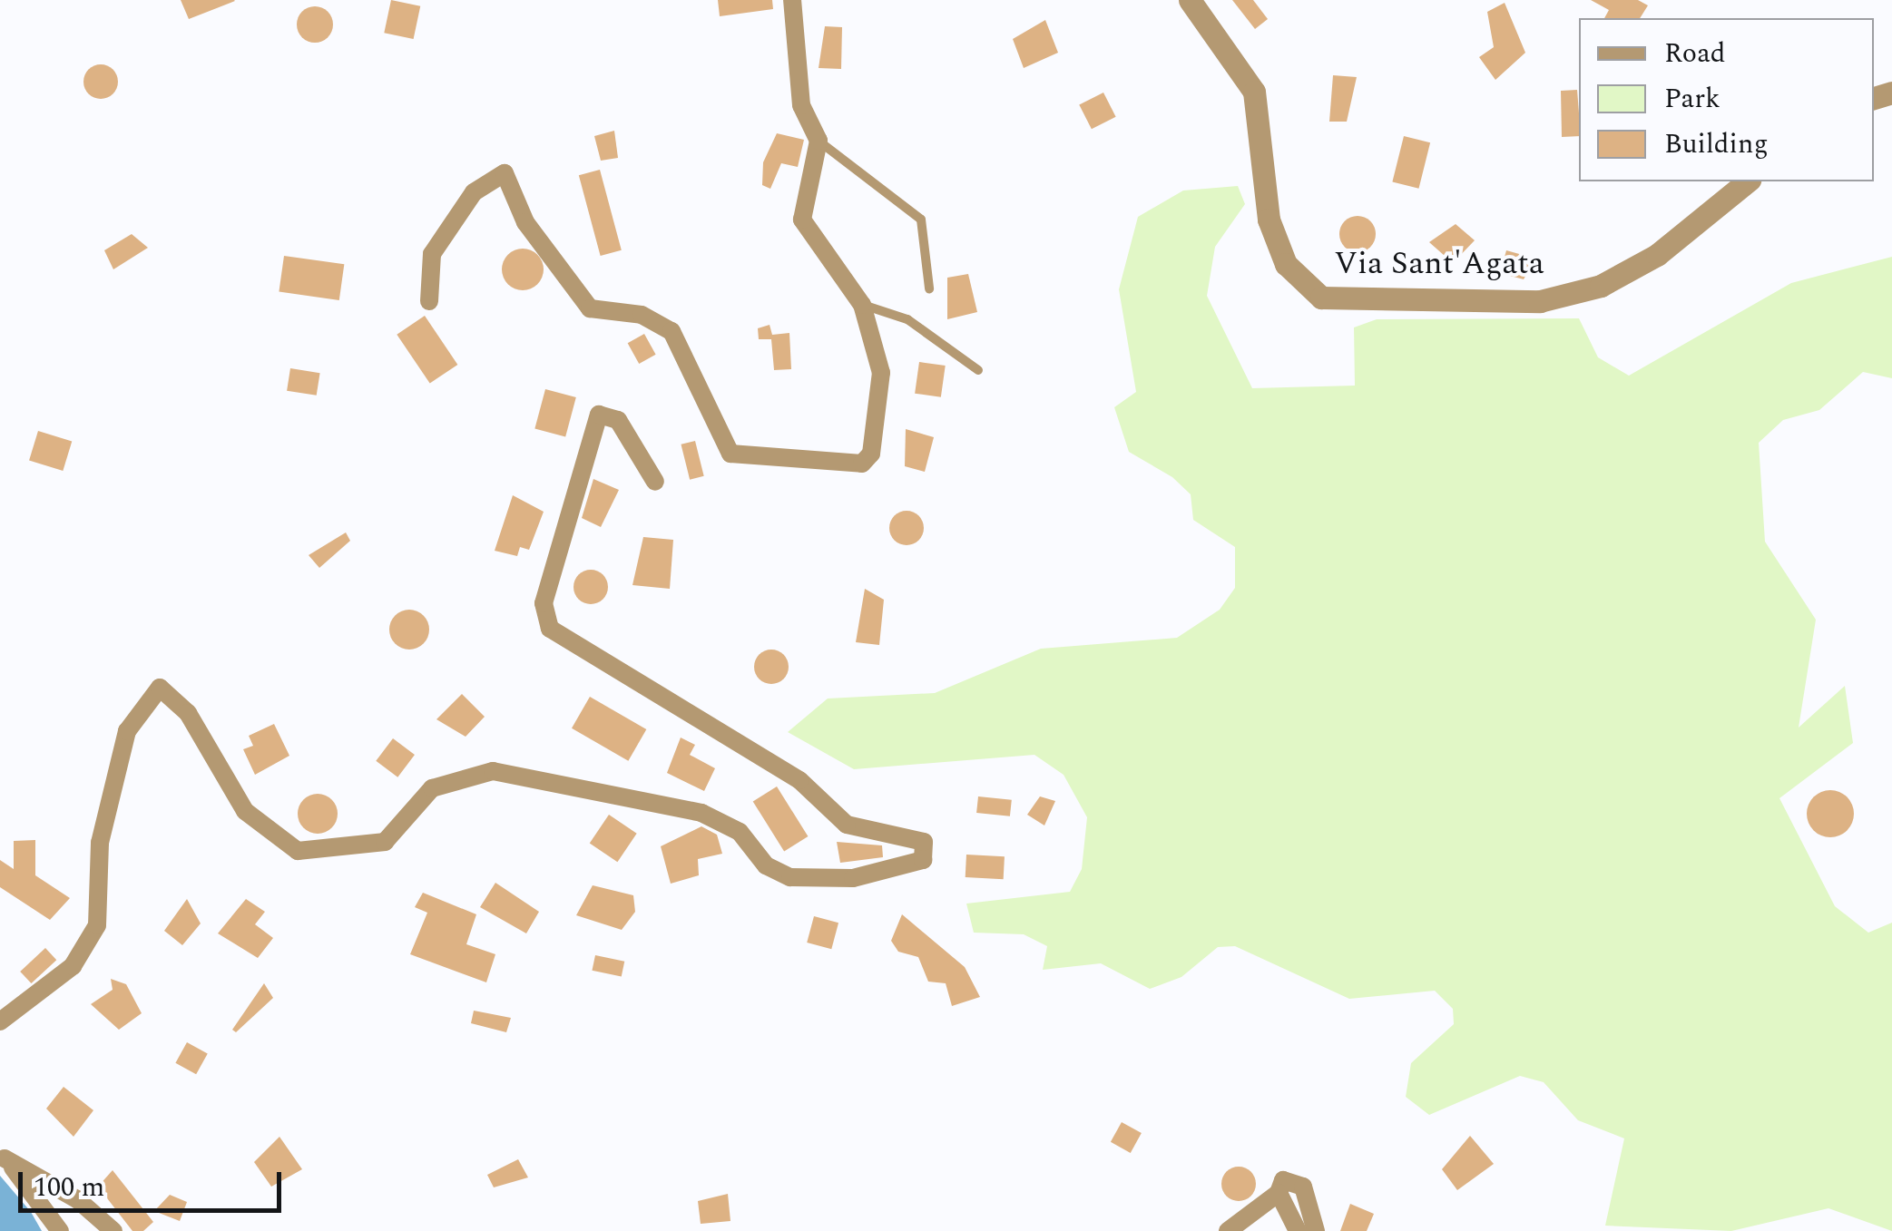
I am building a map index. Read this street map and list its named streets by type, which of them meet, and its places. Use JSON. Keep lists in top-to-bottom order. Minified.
{"streets":{"street":["Via Sant'Agata"]},"legend":["Road","Park","Building"],"scale_bar":"100 m"}
